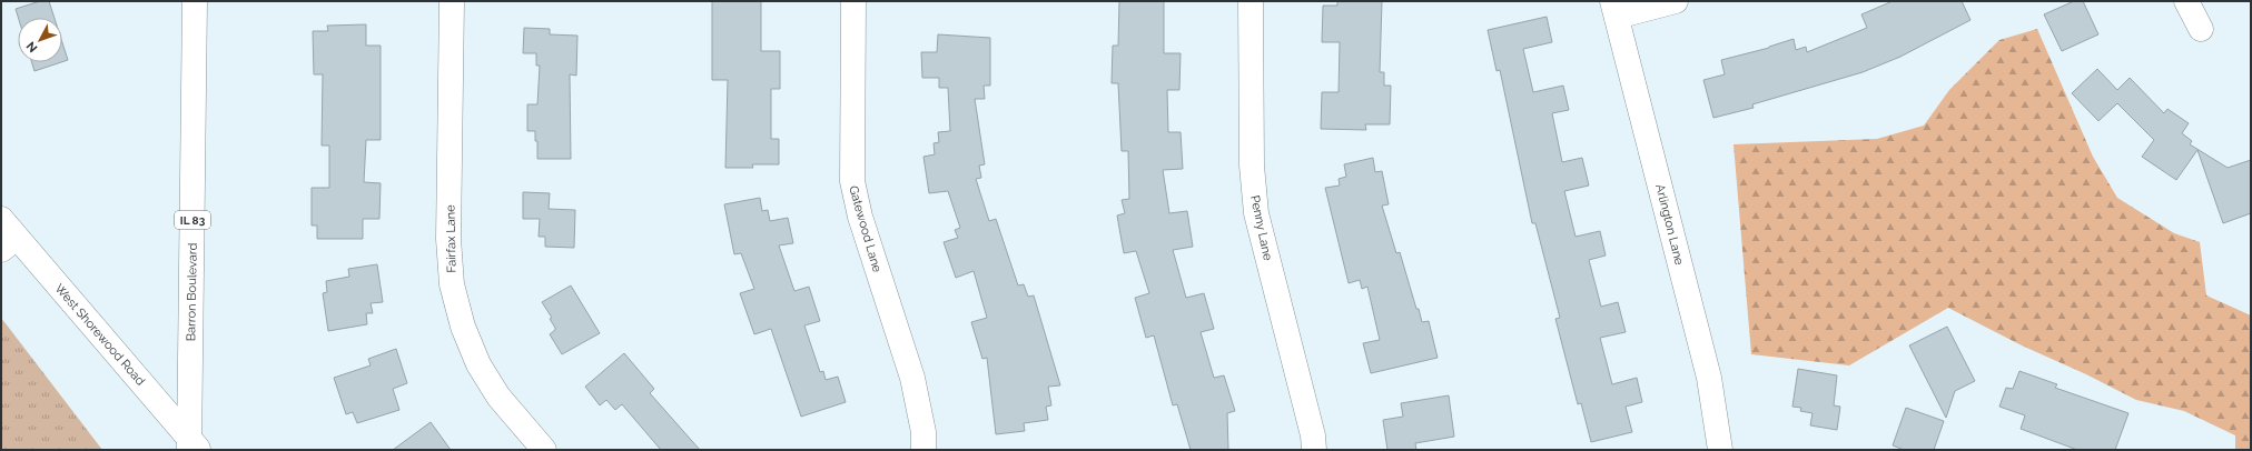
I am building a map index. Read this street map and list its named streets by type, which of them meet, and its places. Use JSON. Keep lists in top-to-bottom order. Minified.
{"streets":{"street":["IL 83","Arlington Lane","Penny Lane","Gatewood Lane","Fairfax Lane","Barron Boulevard","West Shorewood Road"]},"crossings":[["Barron Boulevard","West Shorewood Road"]],"north":"bottom left"}
